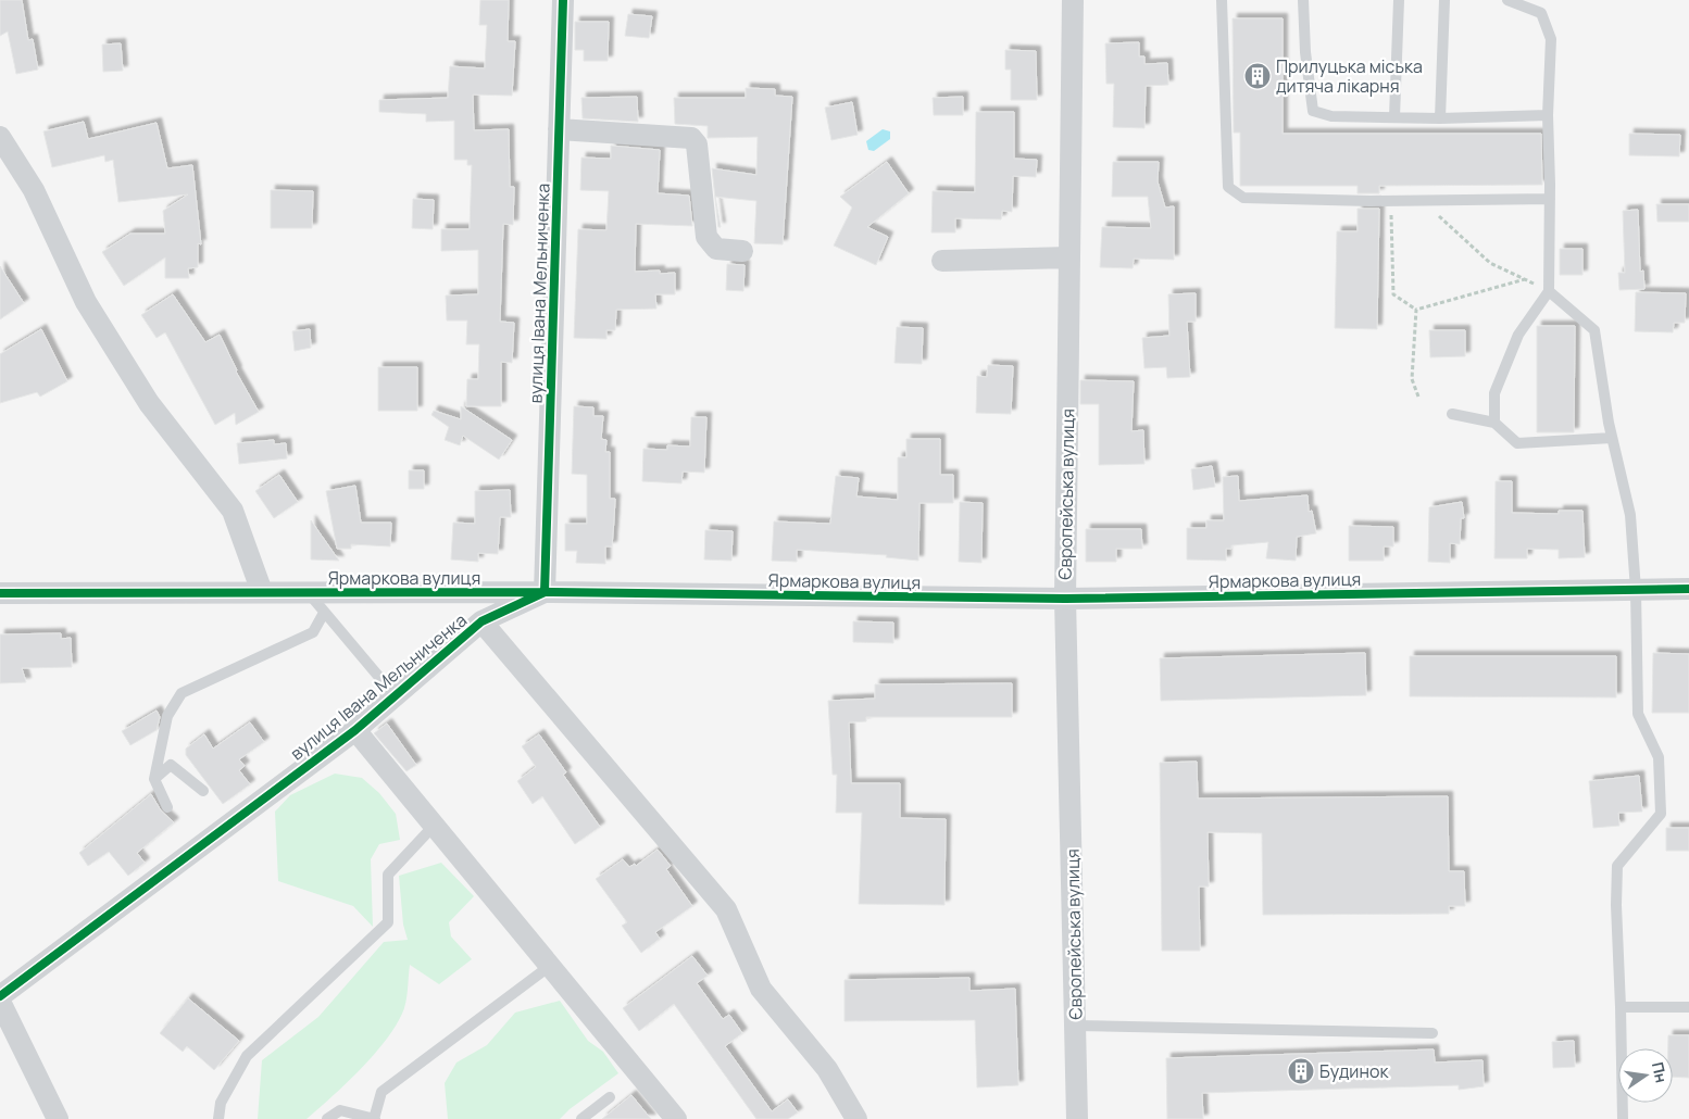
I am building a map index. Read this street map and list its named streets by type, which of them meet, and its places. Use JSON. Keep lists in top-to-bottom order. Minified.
{"streets":{"street":["вулиця Івана Мельниченка","Європейська вулиця","Ярмаркова вулиця"]},"crossings":[["вулиця Івана Мельниченка","Ярмаркова вулиця"],["Європейська вулиця","Ярмаркова вулиця"]],"places":{"building":["Прилуцька міська дитяча лікарня","Будинок"]},"north":"right"}
